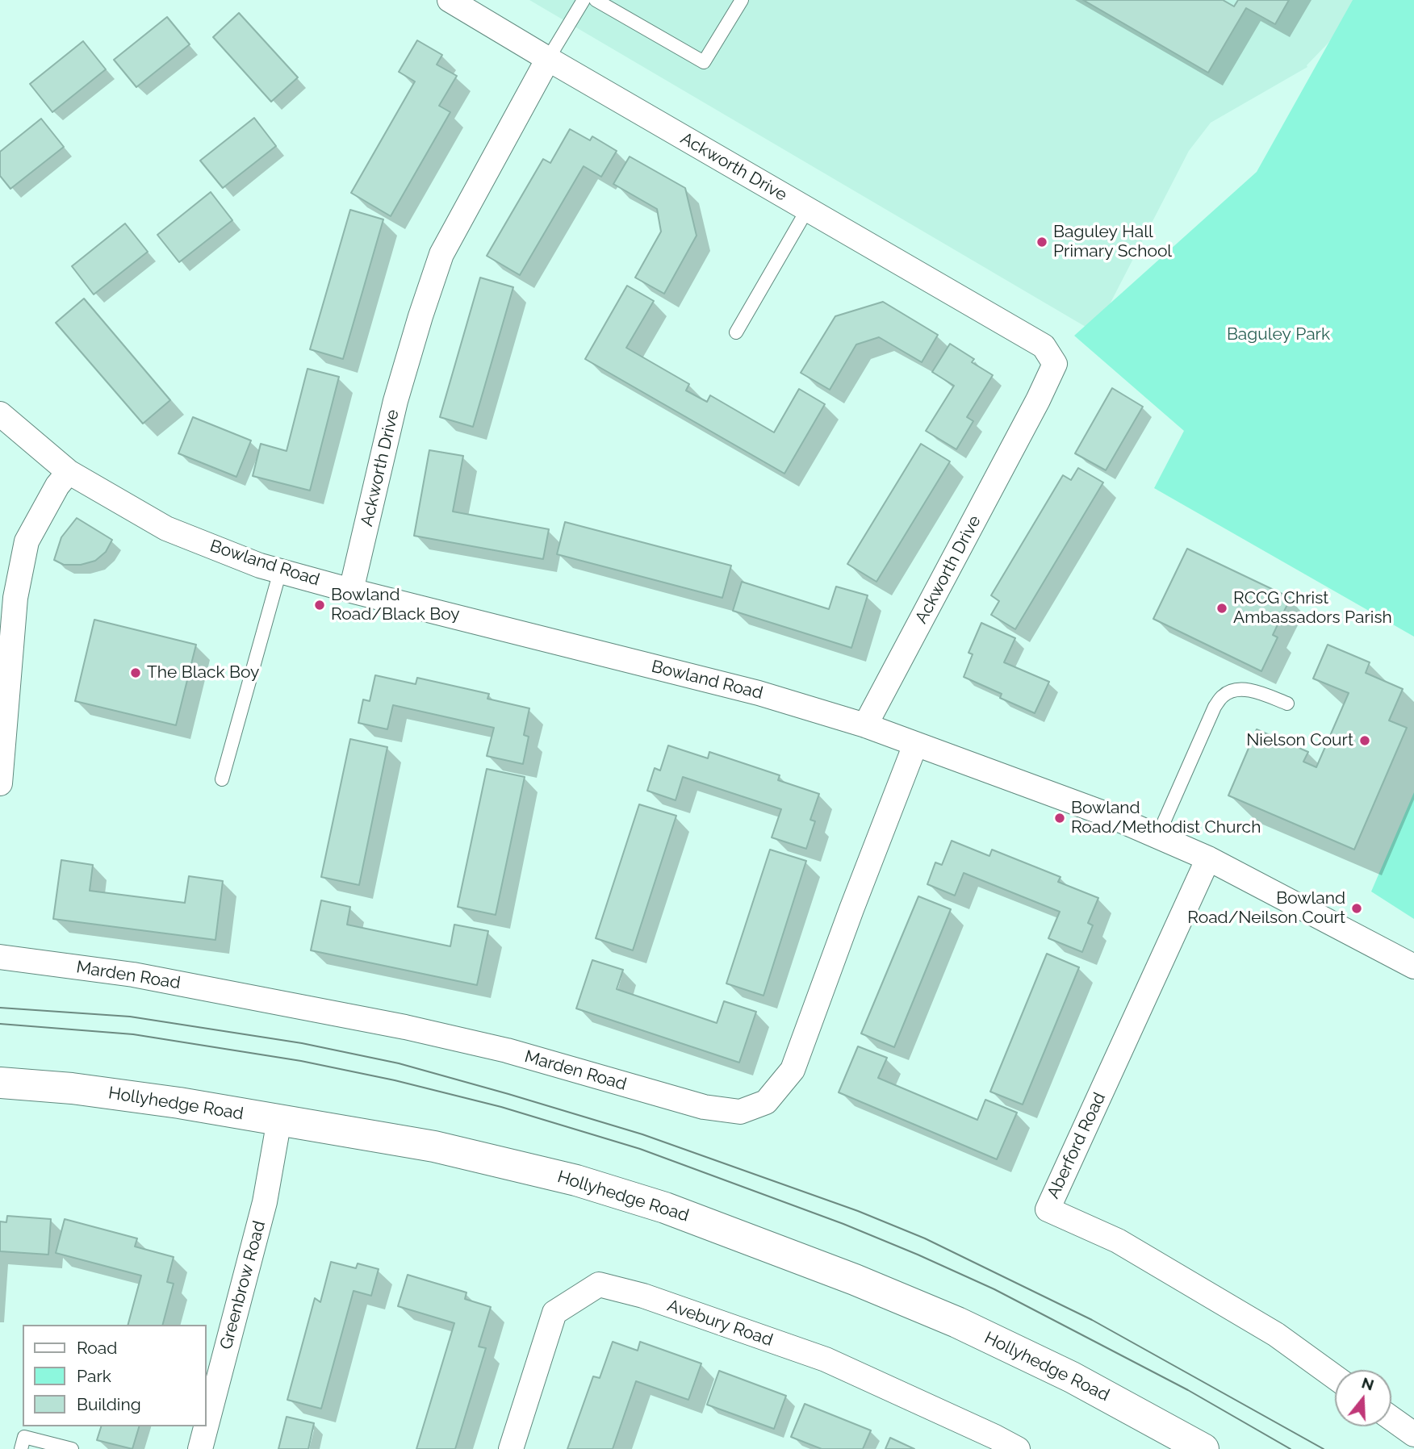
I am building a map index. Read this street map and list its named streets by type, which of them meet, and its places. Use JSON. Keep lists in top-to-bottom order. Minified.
{"streets":{"street":["Ackworth Drive","Bowland Road","Marden Road","Hollyhedge Road","Aberford Road","Greenbrow Road","Avebury Road"]},"crossings":[["Ackworth Drive","Bowland Road"],["Bowland Road","Marden Road"],["Bowland Road","Aberford Road"],["Hollyhedge Road","Greenbrow Road"]],"parks":["Baguley Park"],"places":["Baguley Hall Primary School","Bowland Road/Black Boy","RCCG Christ Ambassadors Parish","The Black Boy","Nielson Court","Bowland Road/Methodist Church","Bowland Road/Neilson Court"],"legend":["Road","Park","Building"],"north":"top"}
